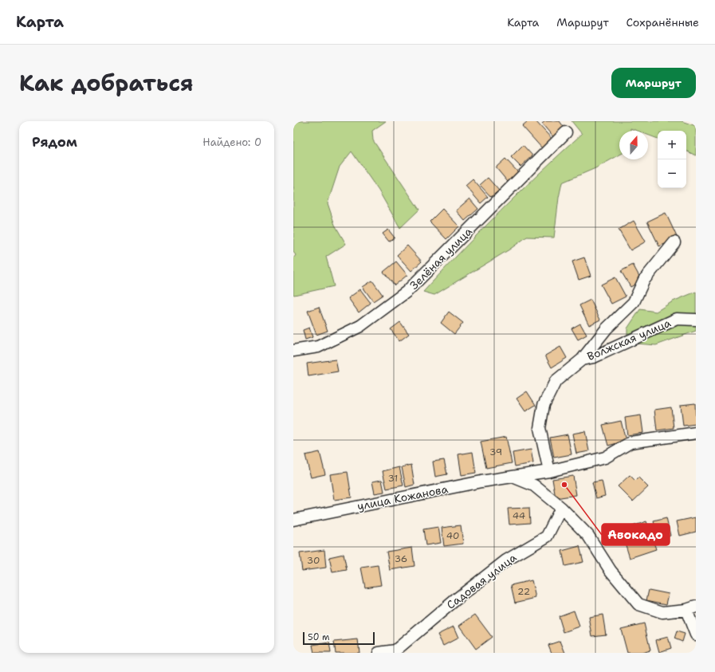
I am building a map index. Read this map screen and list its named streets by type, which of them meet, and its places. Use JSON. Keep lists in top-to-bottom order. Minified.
{"streets":{"street":["Зелёная улица","Волжская улица","улица Кожанова","Садовая улица"]},"crossings":[["Волжская улица","улица Кожанова"]],"places":["Авокадо"],"house_numbers":["39","31","44","40","36","30","22"],"scale_bar":"50 m","north":"top","page":{"header":"Карта","nav":["Карта","Маршрут","Сохранённые"],"title":"Как добраться","buttons":"Маршрут","heading":["Рядом","Найдено: 0"],"map_buttons":["+","−"],"scale":"50 m"}}
